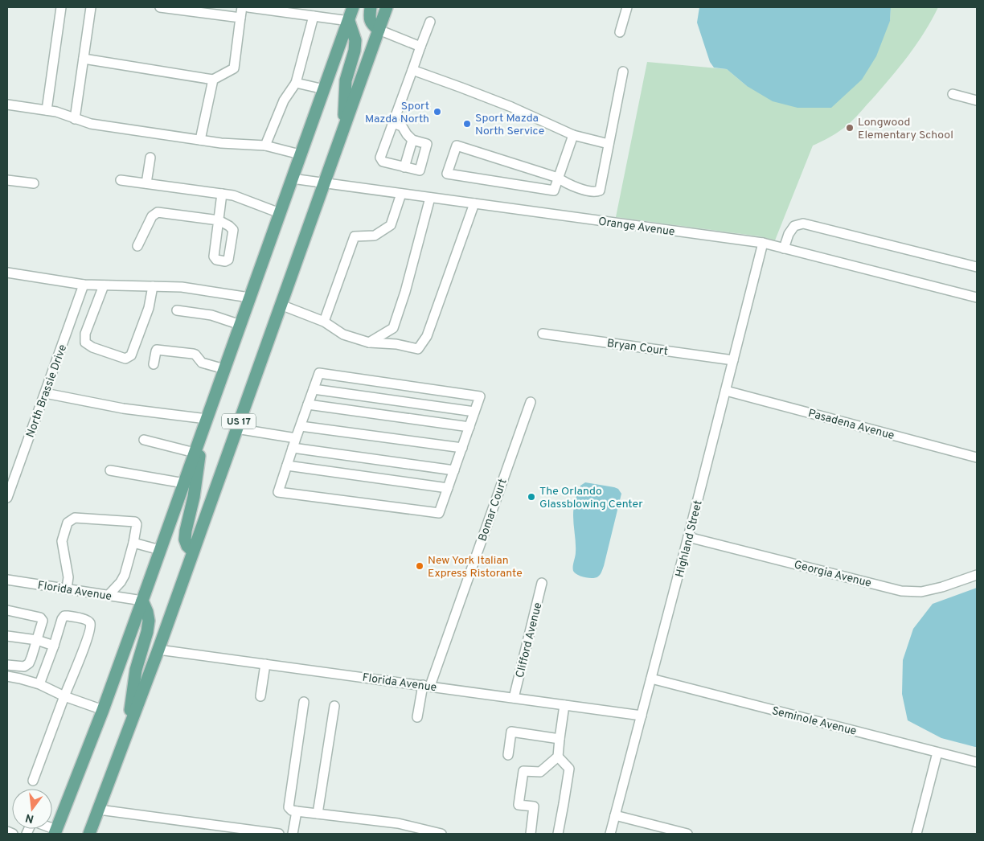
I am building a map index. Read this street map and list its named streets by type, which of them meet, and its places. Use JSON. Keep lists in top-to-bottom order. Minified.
{"streets":{"main road":["US 17"],"street":["Orange Avenue","Bryan Court","North Brassie Drive","Pasadena Avenue","Bomar Court","Highland Street","Georgia Avenue","Florida Avenue","Clifford Avenue","Seminole Avenue"]},"crossings":[["Orange Avenue","US 17"],["Orange Avenue","Highland Street"],["Bryan Court","Highland Street"],["US 17","Florida Avenue"],["Pasadena Avenue","Highland Street"],["Bomar Court","Florida Avenue"],["Highland Street","Georgia Avenue"],["Highland Street","Florida Avenue"],["Highland Street","Seminole Avenue"],["Florida Avenue","Clifford Avenue"]],"places":["Sport Mazda North","Sport Mazda North Service","Longwood Elementary School","The Orlando Glassblowing Center","New York Italian Express Ristorante"],"north":"bottom"}
